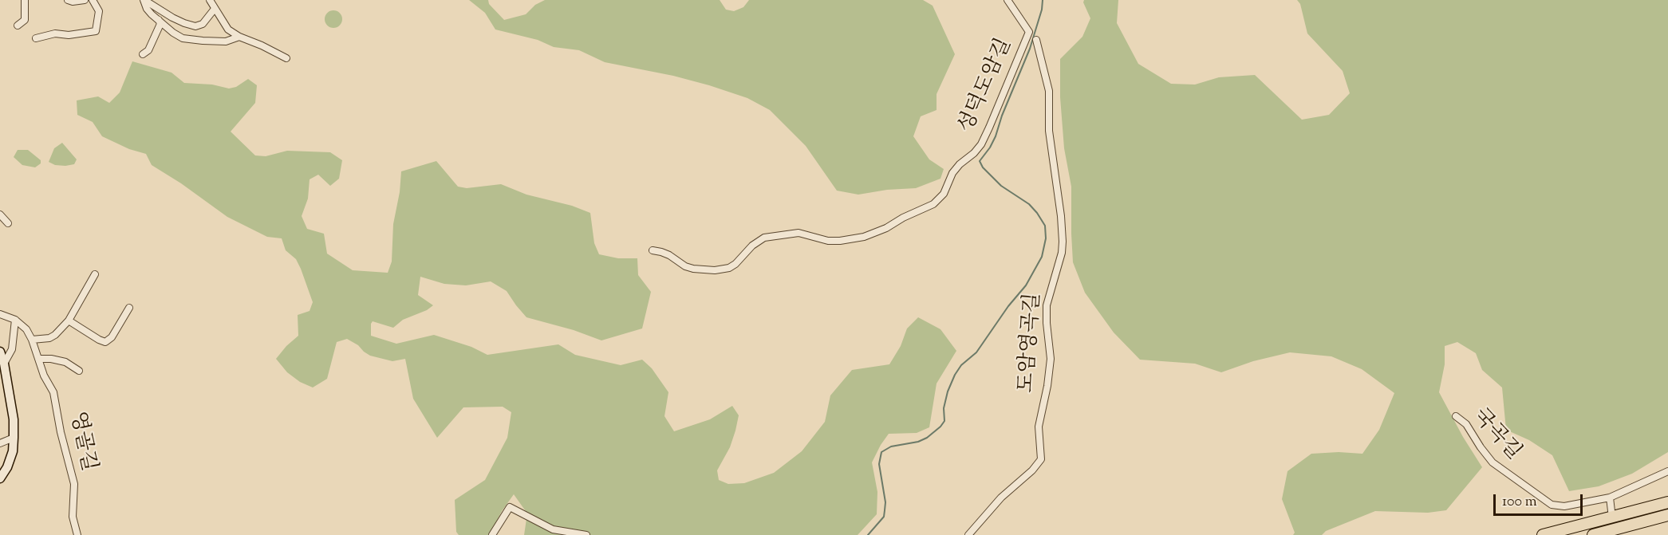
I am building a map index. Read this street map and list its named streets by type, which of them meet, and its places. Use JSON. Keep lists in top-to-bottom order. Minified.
{"streets":{"street":["성덕도암길","도암영곡길","국곡길","영골길"]},"scale_bar":"100 m"}
